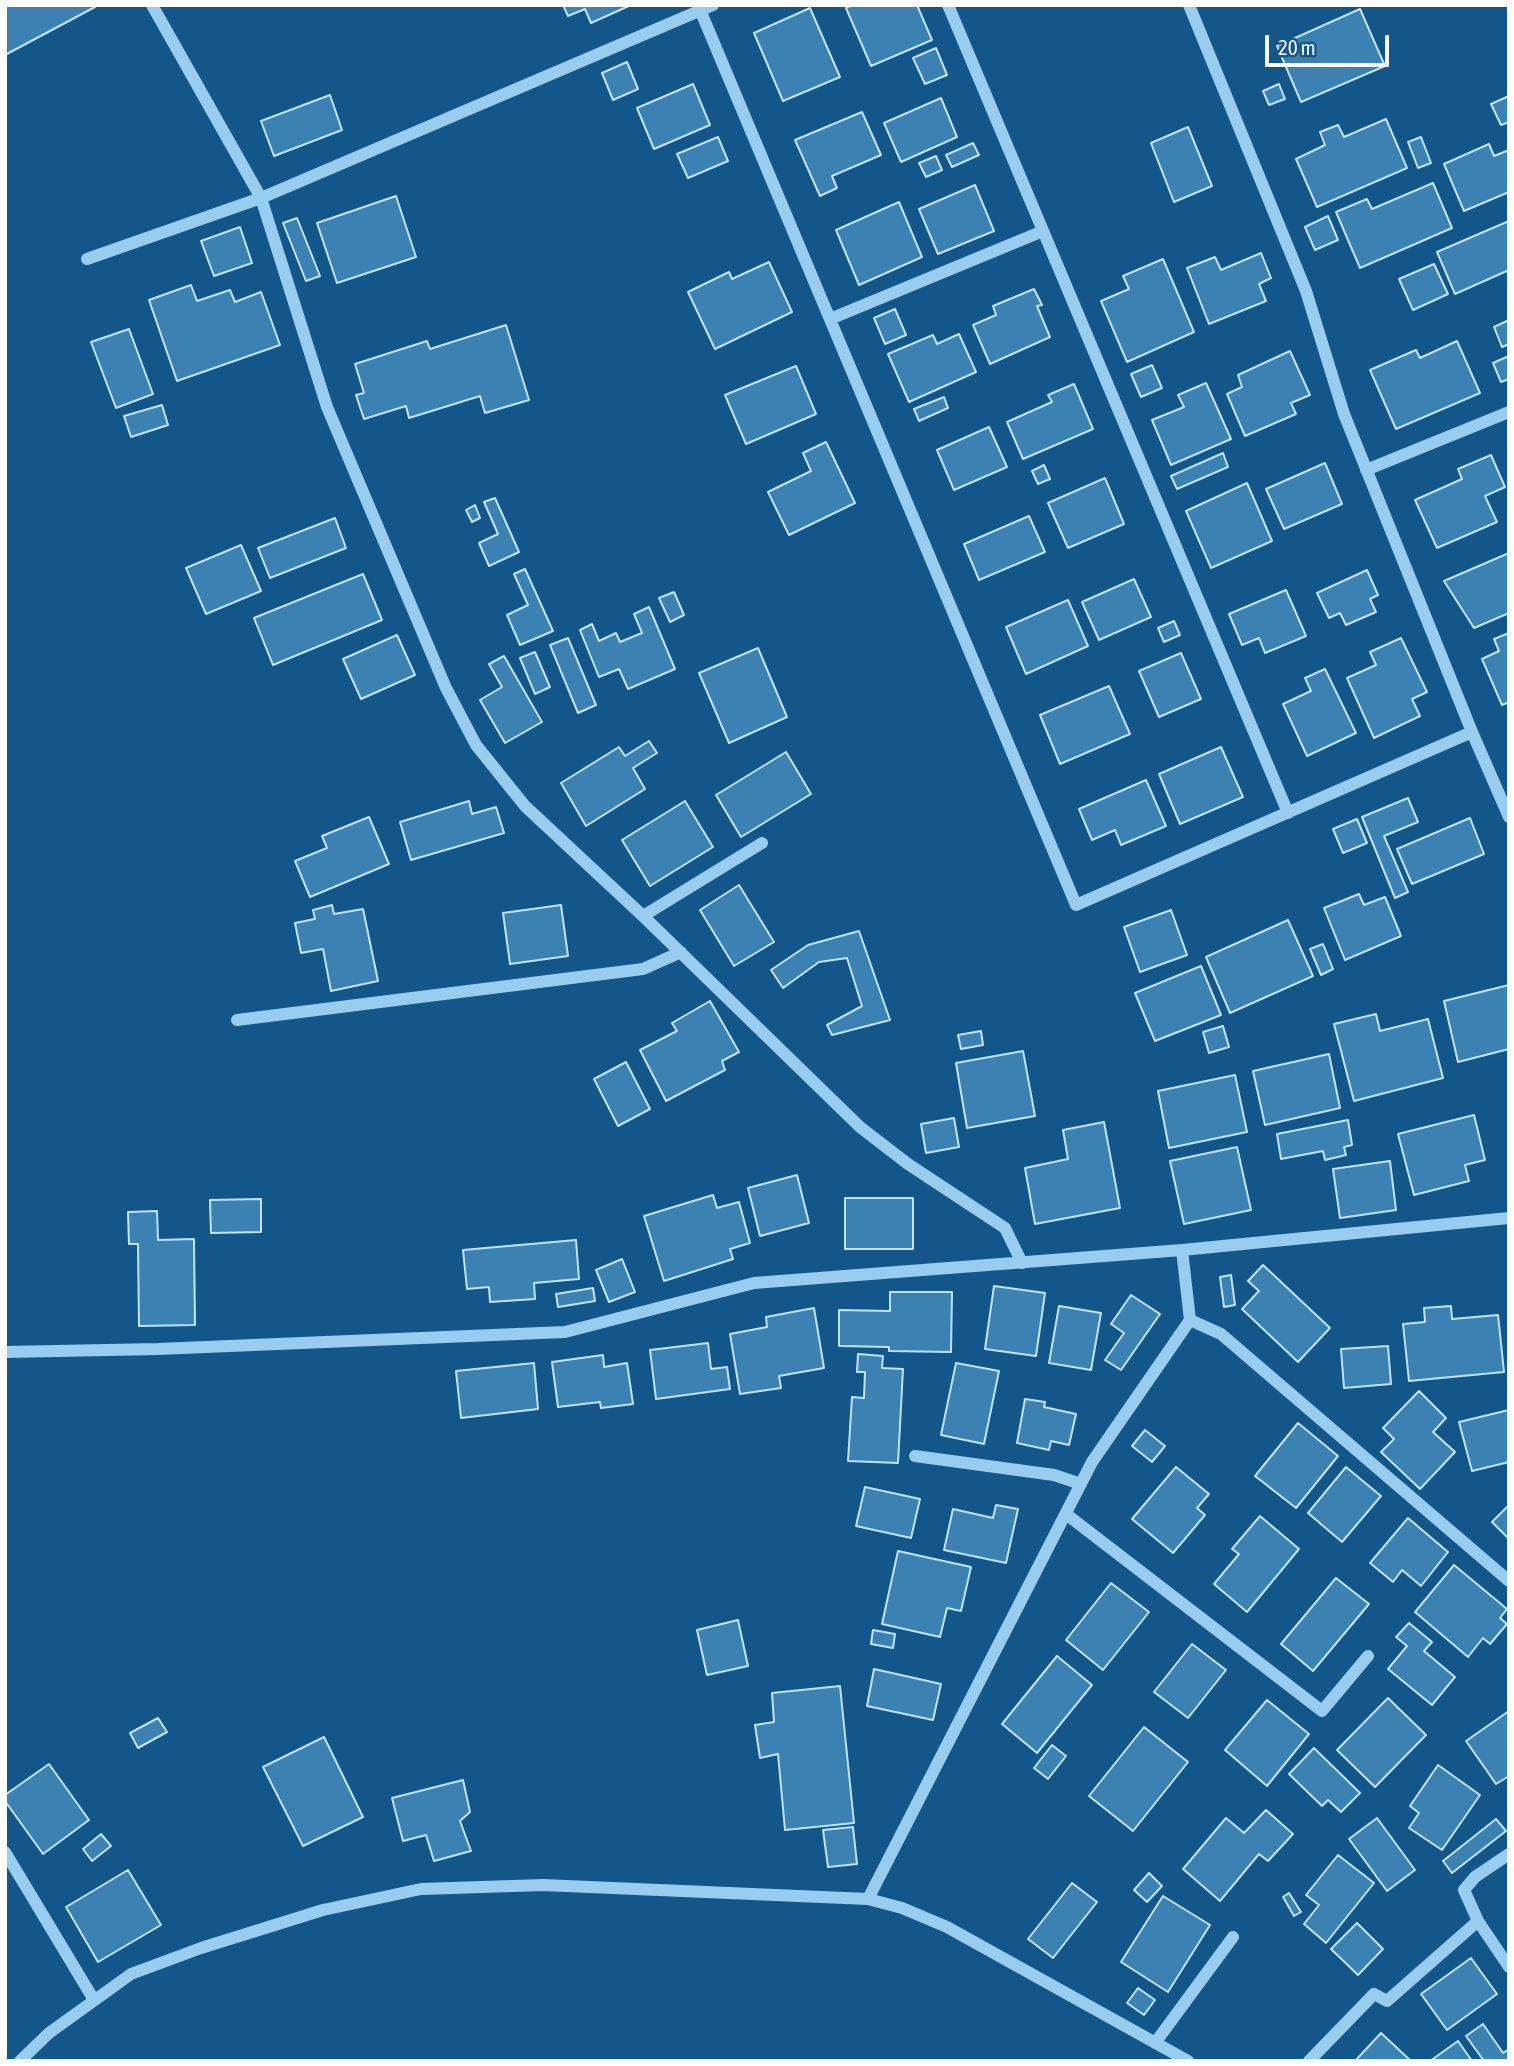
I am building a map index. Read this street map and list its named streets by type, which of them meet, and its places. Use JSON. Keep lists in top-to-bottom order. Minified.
{"scale_bar":"20 m"}
